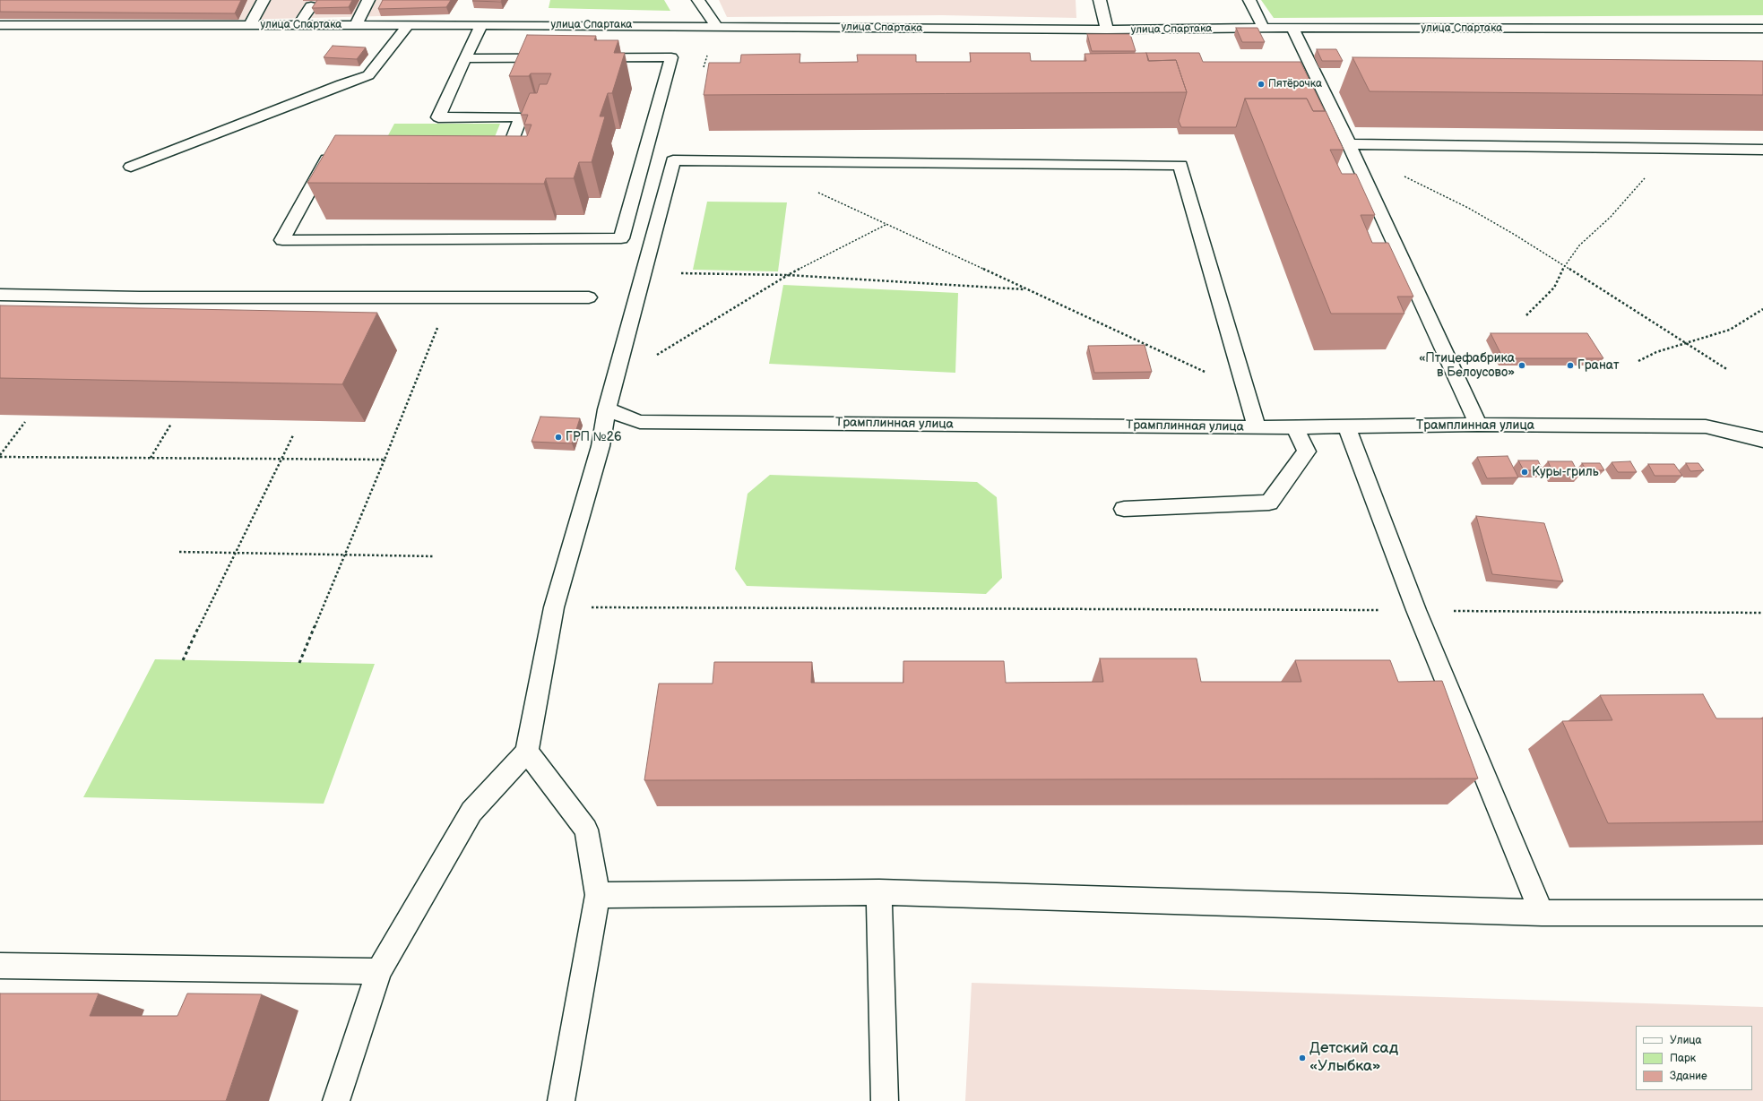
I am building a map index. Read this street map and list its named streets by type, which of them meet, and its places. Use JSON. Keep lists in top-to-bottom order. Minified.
{"streets":{"street":["улица Спартака","Трамплинная улица"]},"places":["Пятёрочка","«Птицефабрика в Белоусово»","Гранат","ГРП №26","Куры-гриль","Детский сад «Улыбка»"],"legend":["Улица","Парк","Здание"]}
